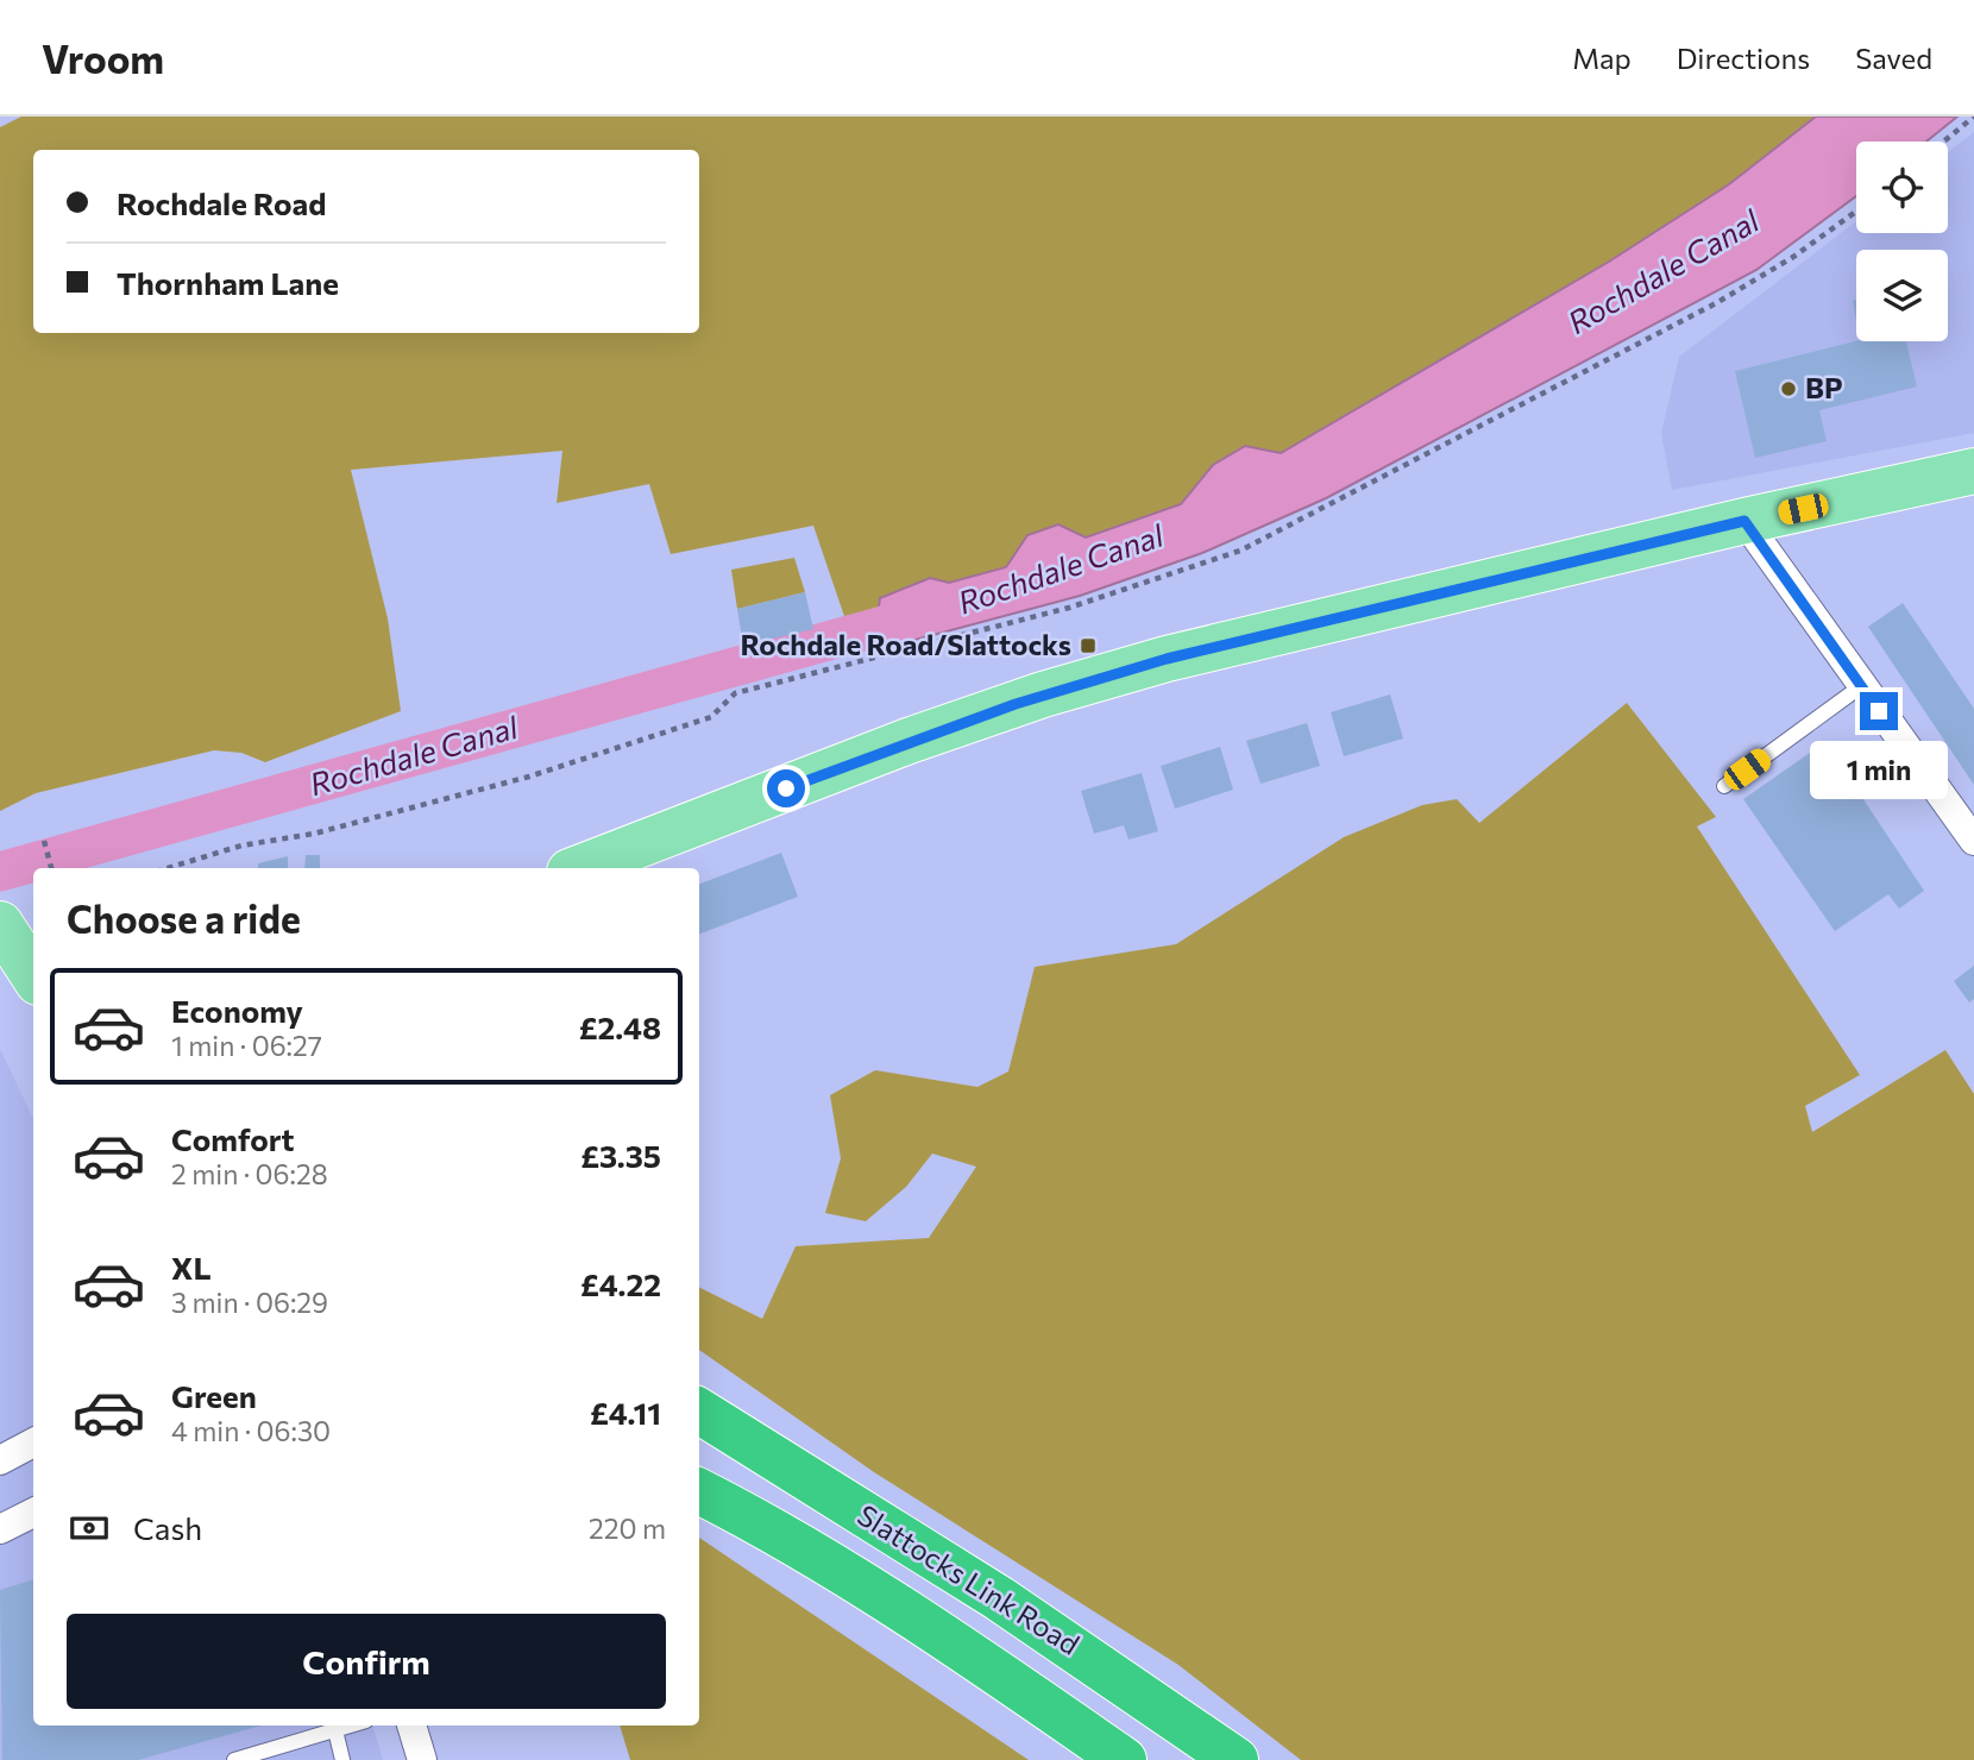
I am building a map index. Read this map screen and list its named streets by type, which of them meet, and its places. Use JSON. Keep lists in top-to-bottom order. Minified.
{"streets":{"highway":["Slattocks Link Road"]},"water":["Rochdale Canal"],"places":{"other":["BP"],"transit":["Rochdale Road/Slattocks"]},"page":{"header":"Vroom","nav":["Map","Directions","Saved"],"banner":["Rochdale Road","Thornham Lane"],"bubble":"1 min","heading":"Choose a ride","list":[{"name":"Economy","note":"1 min · 06:27","value":"£2.48"},{"name":"Comfort","note":"2 min · 06:28","value":"£3.35"},{"name":"XL","note":"3 min · 06:29","value":"£4.22"},{"name":"Green","note":"4 min · 06:30","value":"£4.11"}],"pay":["Cash","220 m"],"buttons":"Confirm"}}
